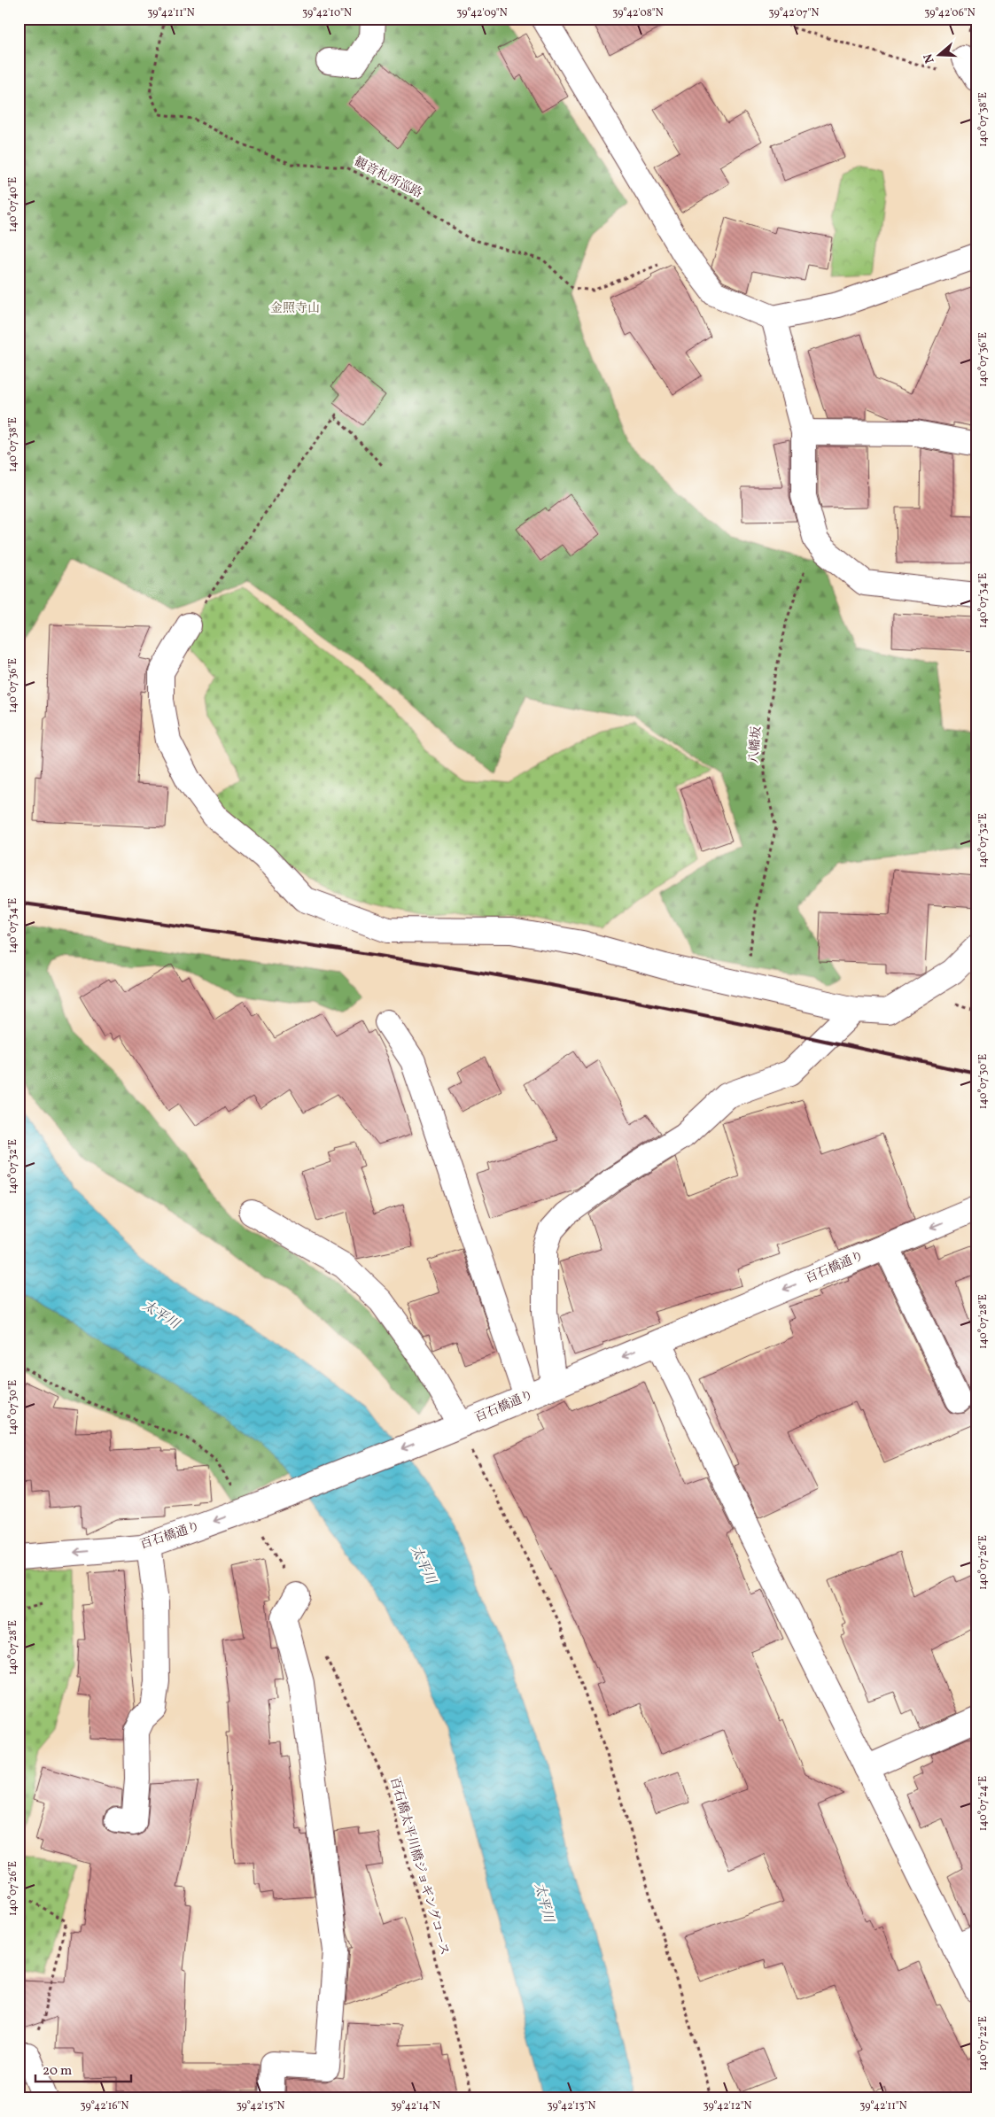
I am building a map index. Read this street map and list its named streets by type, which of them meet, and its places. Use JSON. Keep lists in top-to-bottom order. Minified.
{"streets":{"street":["百石橋通り"],"path":["観音札所巡路","八幡坂","百石橋太平川橋ジョギングコース"]},"one_way":["百石橋通り"],"water":["太平川"],"parks":["金照寺山"],"scale_bar":"20 m","north":"left","coordinates":["39°42'11\"N","39°42'10\"N","39°42'09\"N","39°42'08\"N","39°42'07\"N","39°42'06\"N","140°07'38\"E","140°07'40\"E","140°07'36\"E","140°07'34\"E","140°07'32\"E","140°07'30\"E","140°07'28\"E","140°07'26\"E","140°07'24\"E","140°07'22\"E","39°42'16\"N","39°42'15\"N","39°42'14\"N","39°42'13\"N","39°42'12\"N"]}
